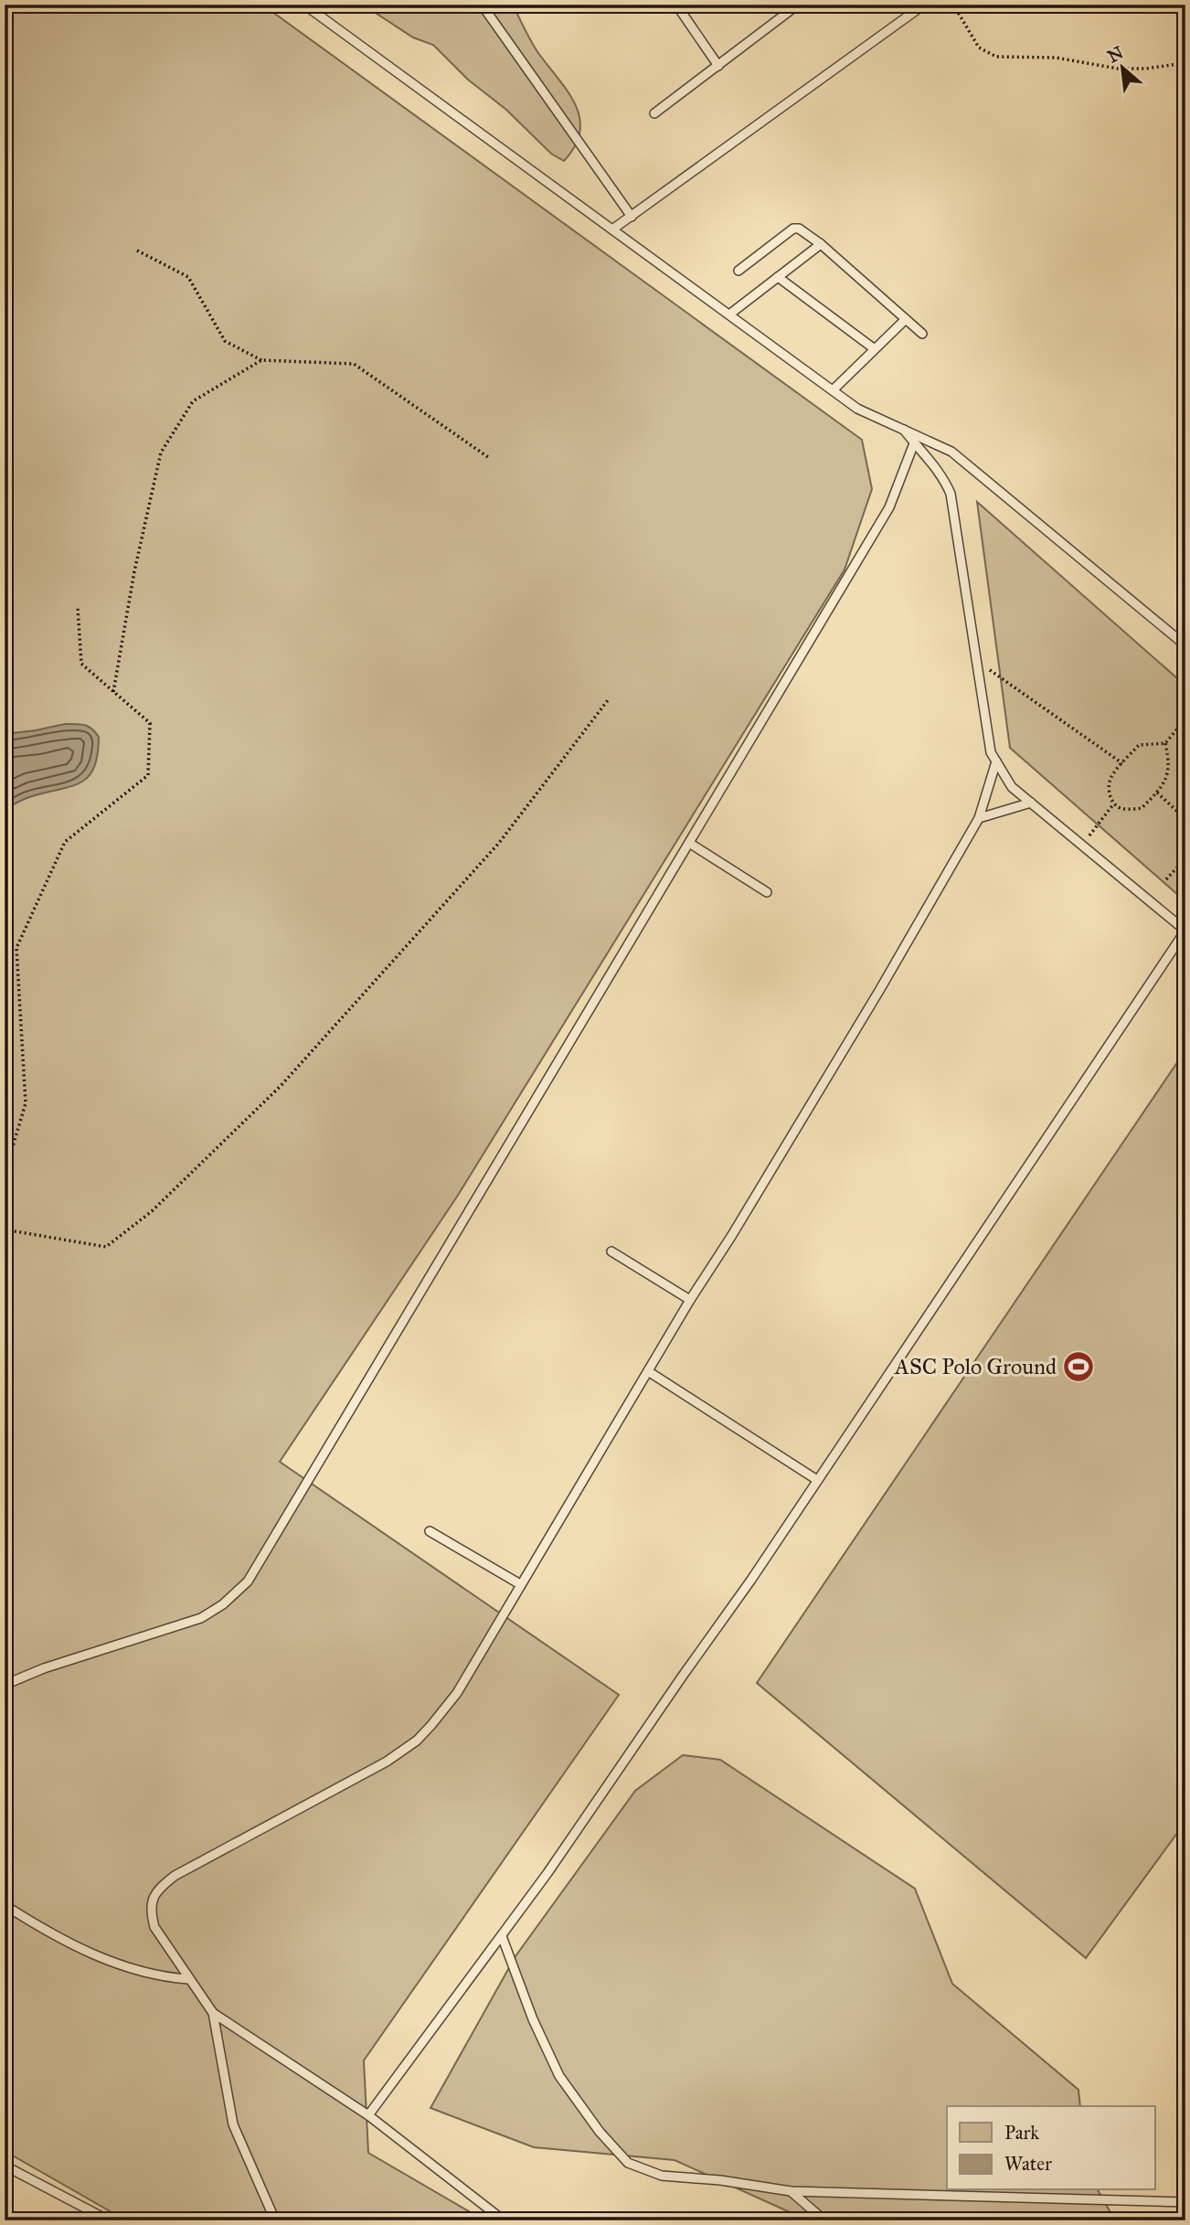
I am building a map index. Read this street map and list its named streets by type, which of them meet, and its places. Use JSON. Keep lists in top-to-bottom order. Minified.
{"places":{"sports":["ASC Polo Ground"]},"legend":["Park","Water"],"north":"top left"}
